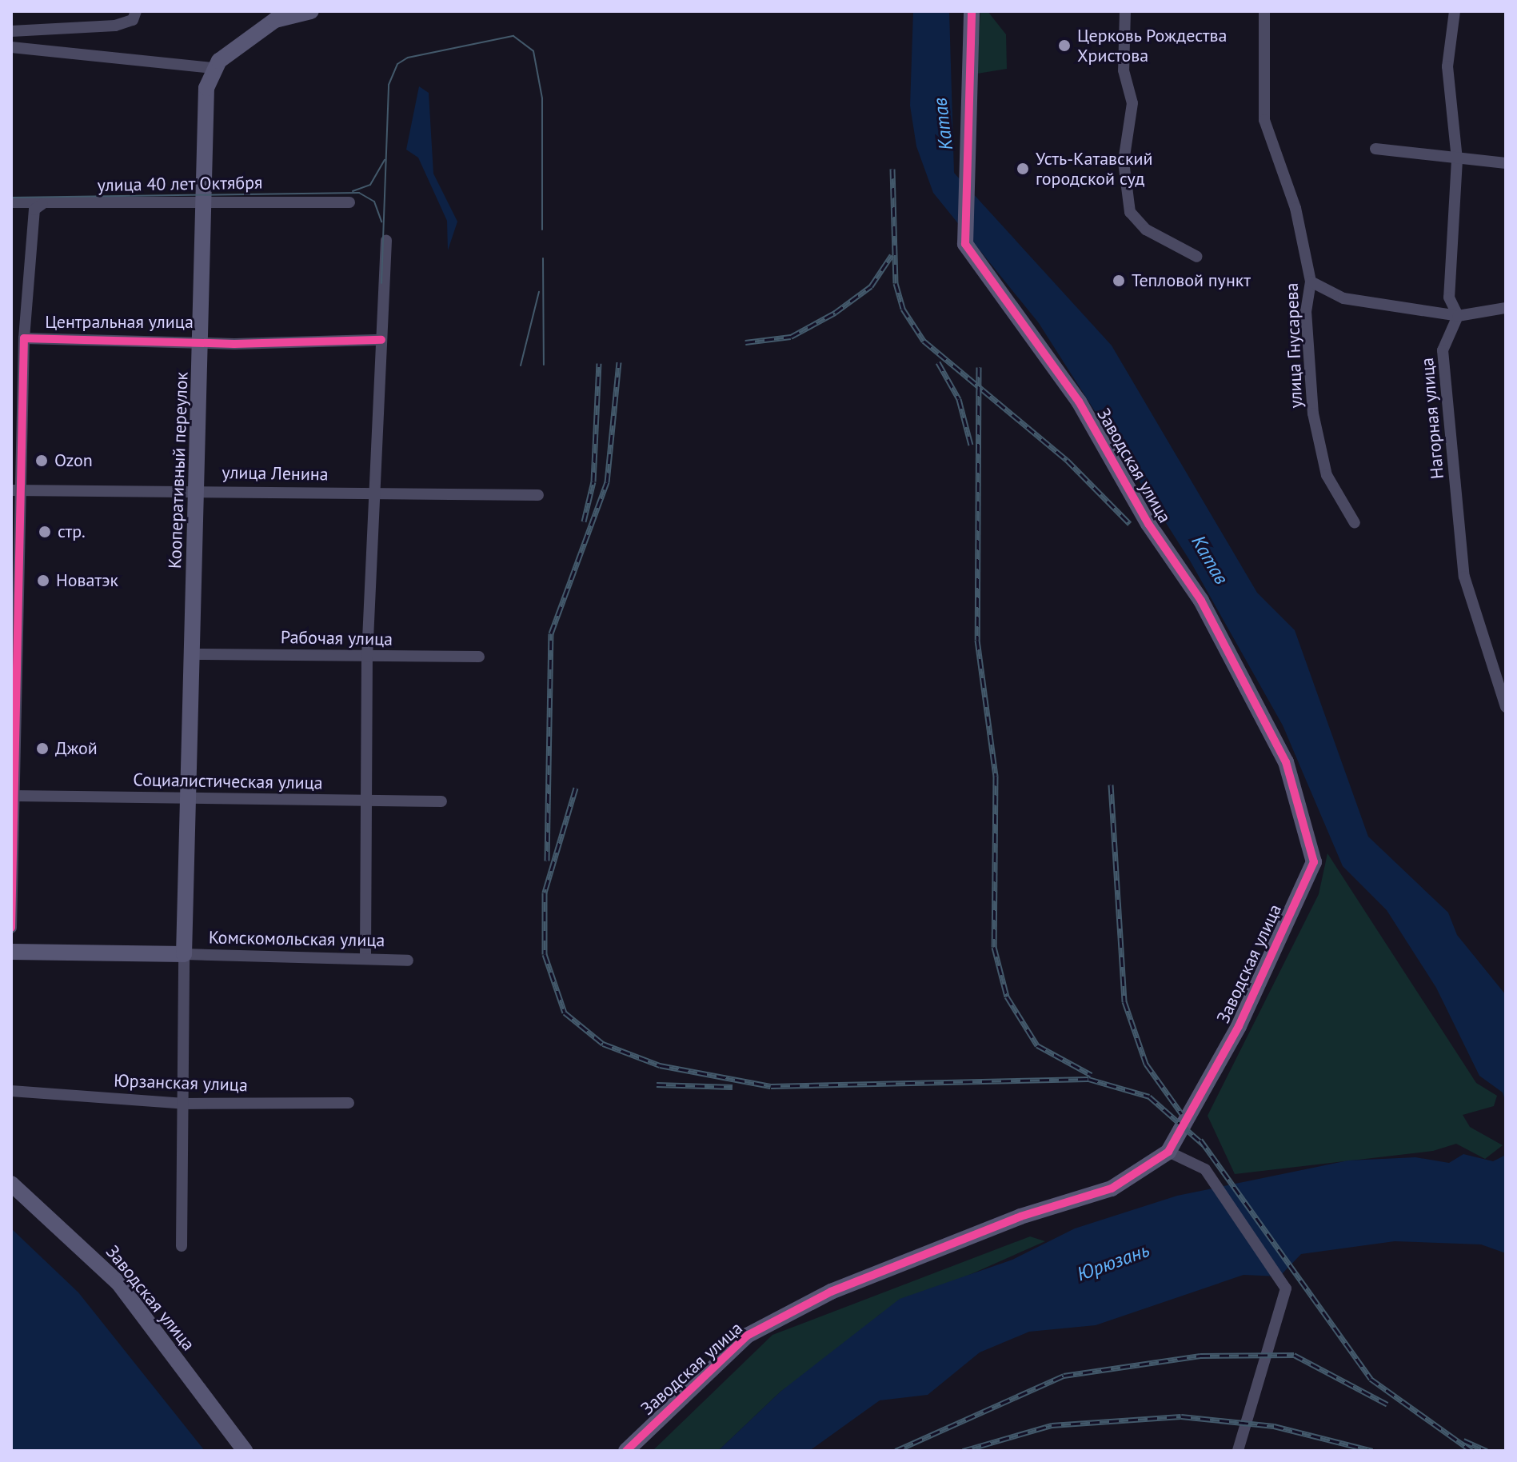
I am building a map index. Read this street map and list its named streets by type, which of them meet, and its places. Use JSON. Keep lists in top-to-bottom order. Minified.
{"streets":{"street":["улица 40 лет Октября","Центральная улица","улица Гнусарева","Нагорная улица","Заводская улица","Кооперативный переулок","улица Ленина","Рабочая улица","Социалистическая улица","Комскомольская улица","Юрзанская улица"]},"crossings":[["улица 40 лет Октября","Кооперативный переулок"],["Центральная улица","Кооперативный переулок"],["Центральная улица","улица Ленина"],["Центральная улица","Социалистическая улица"],["Кооперативный переулок","улица Ленина"],["Кооперативный переулок","Рабочая улица"],["Кооперативный переулок","Социалистическая улица"],["Кооперативный переулок","Комскомольская улица"]],"water":["Катав","Юрюзань"],"places":["Церковь Рождества Христова","Усть-Катавский городской суд","Тепловой пункт","Ozon","стр.","Новатэк","Джой"]}
